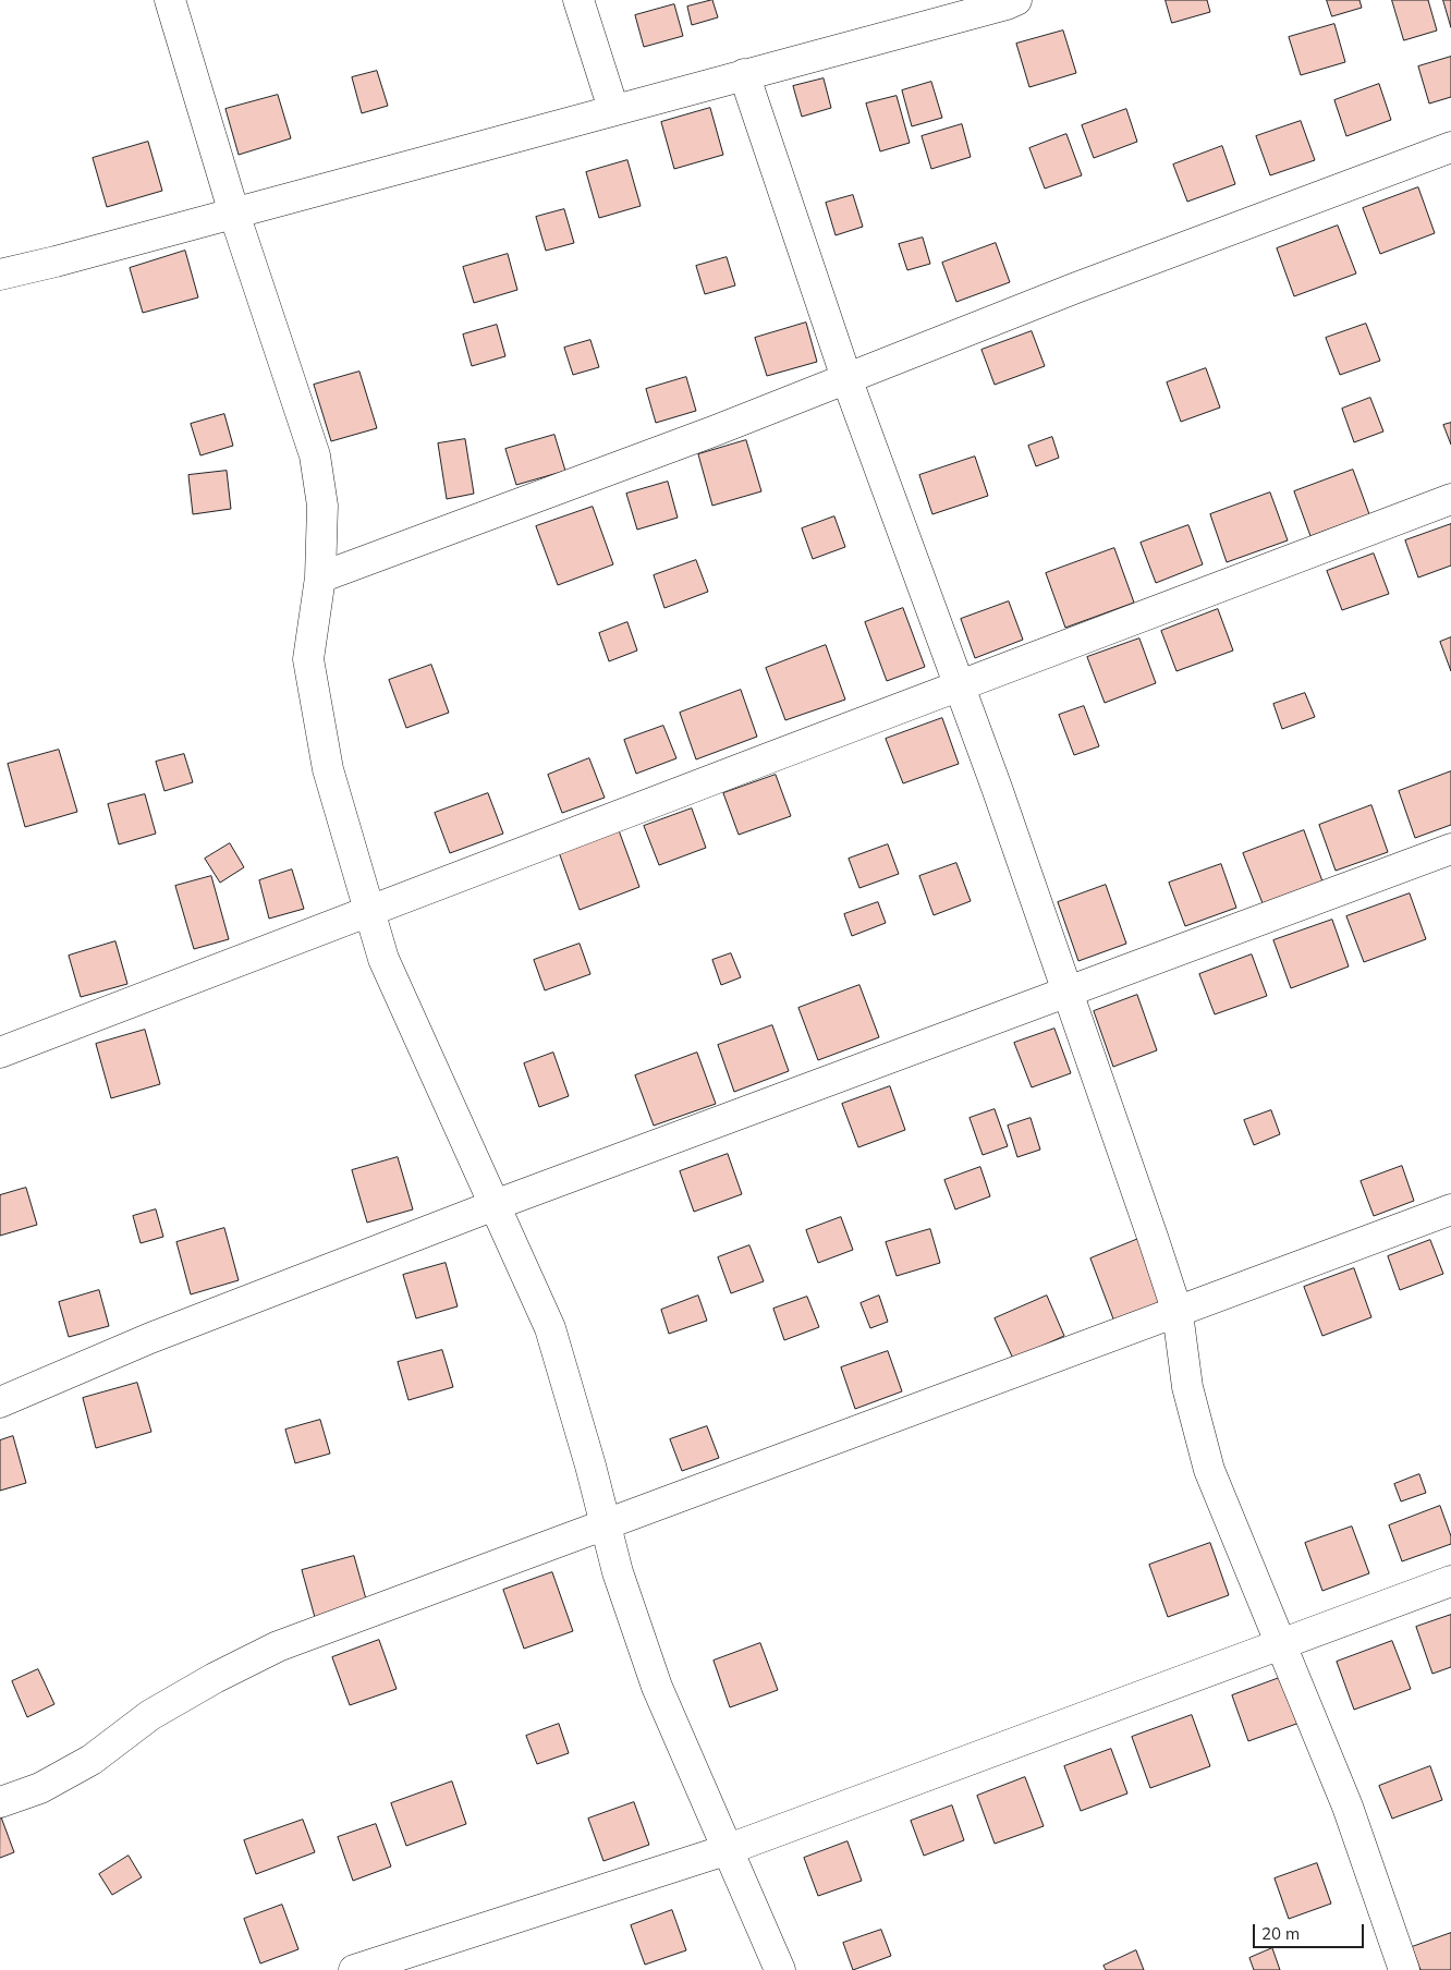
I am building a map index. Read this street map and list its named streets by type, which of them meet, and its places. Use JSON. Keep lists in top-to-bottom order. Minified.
{"scale_bar":"20 m"}
